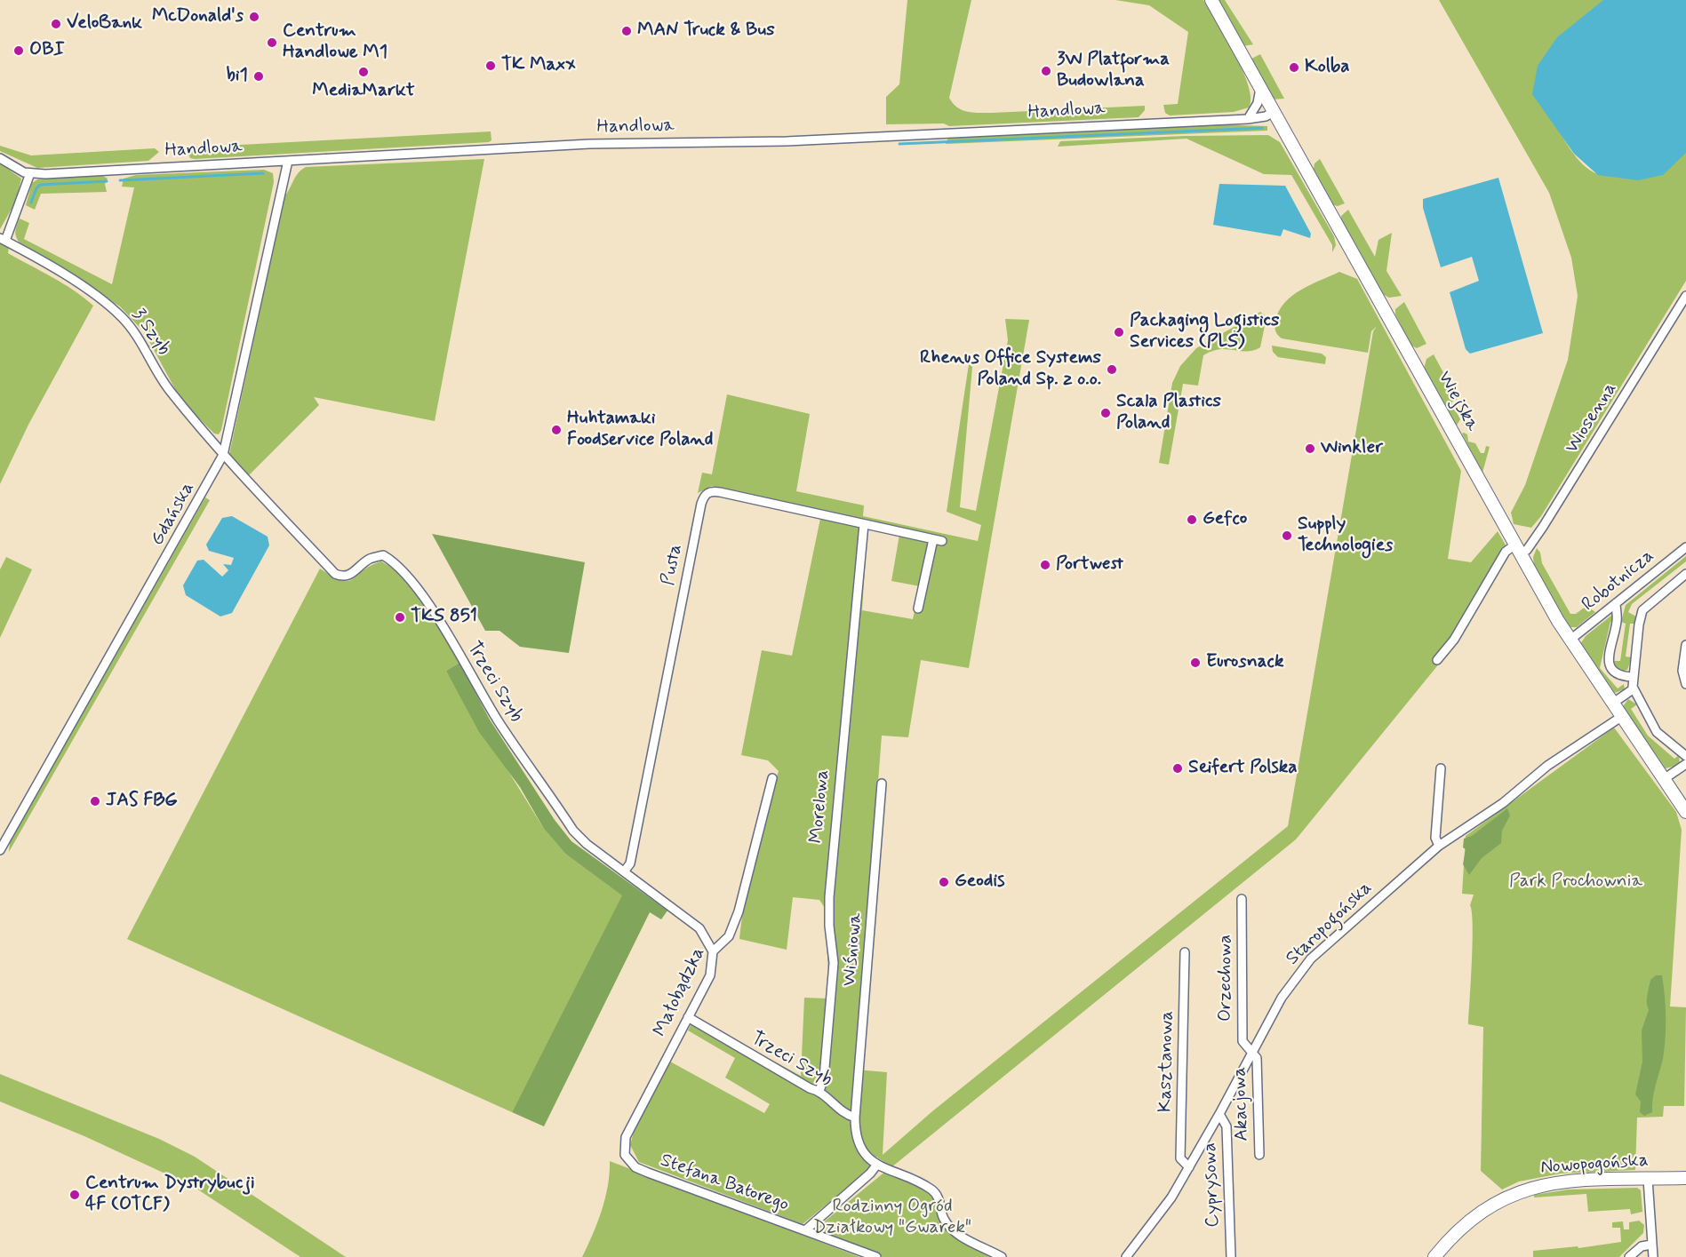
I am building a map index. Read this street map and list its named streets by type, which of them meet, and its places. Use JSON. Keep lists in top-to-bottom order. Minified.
{"streets":{"street":["Handlowa","3 Szyb","Wiejska","Wiosenna","Gdańska","Pusta","Robotnicza","Trzeci Szyb","Morelowa","Staropogońska","Wiśniowa","Orzechowa","Małobądzka","Kasztanowa","Akacjowa","Nowopogońska","Stefana Batorego","Cyprysowa"]},"crossings":[["Handlowa","Wiejska"],["Handlowa","Gdańska"],["3 Szyb","Gdańska"],["3 Szyb","Trzeci Szyb"],["Wiejska","Wiosenna"],["Wiejska","Robotnicza"],["Wiejska","Staropogońska"],["Gdańska","Trzeci Szyb"],["Pusta","Trzeci Szyb"],["Pusta","Morelowa"],["Trzeci Szyb","Morelowa"],["Trzeci Szyb","Wiśniowa"],["Trzeci Szyb","Małobądzka"],["Staropogońska","Orzechowa"],["Staropogońska","Kasztanowa"],["Staropogońska","Akacjowa"],["Staropogońska","Cyprysowa"],["Orzechowa","Akacjowa"],["Małobądzka","Stefana Batorego"]],"parks":["Park Prochownia","Rodzinny Ogród Działkowy \"Gwarek\""],"places":["McDonald's","VeloBank","MAN Truck & Bus","Centrum Handlowe M1","OBI","TK Maxx","Kolba","3W Platforma Budowlana","MediaMarkt","bi1","Packaging Logistics Services (PLS)","Rhenus Office Systems Poland Sp. z o.o.","Scala Plastics Poland","Huhtamaki Foodservice Poland","Winkler","Gefco","Supply Technologies","Portwest","TKS 851","Eurosnack","Seifert Polska","JAS FBG","Geodis","Centrum Dystrybucji 4F (OTCF)"]}
